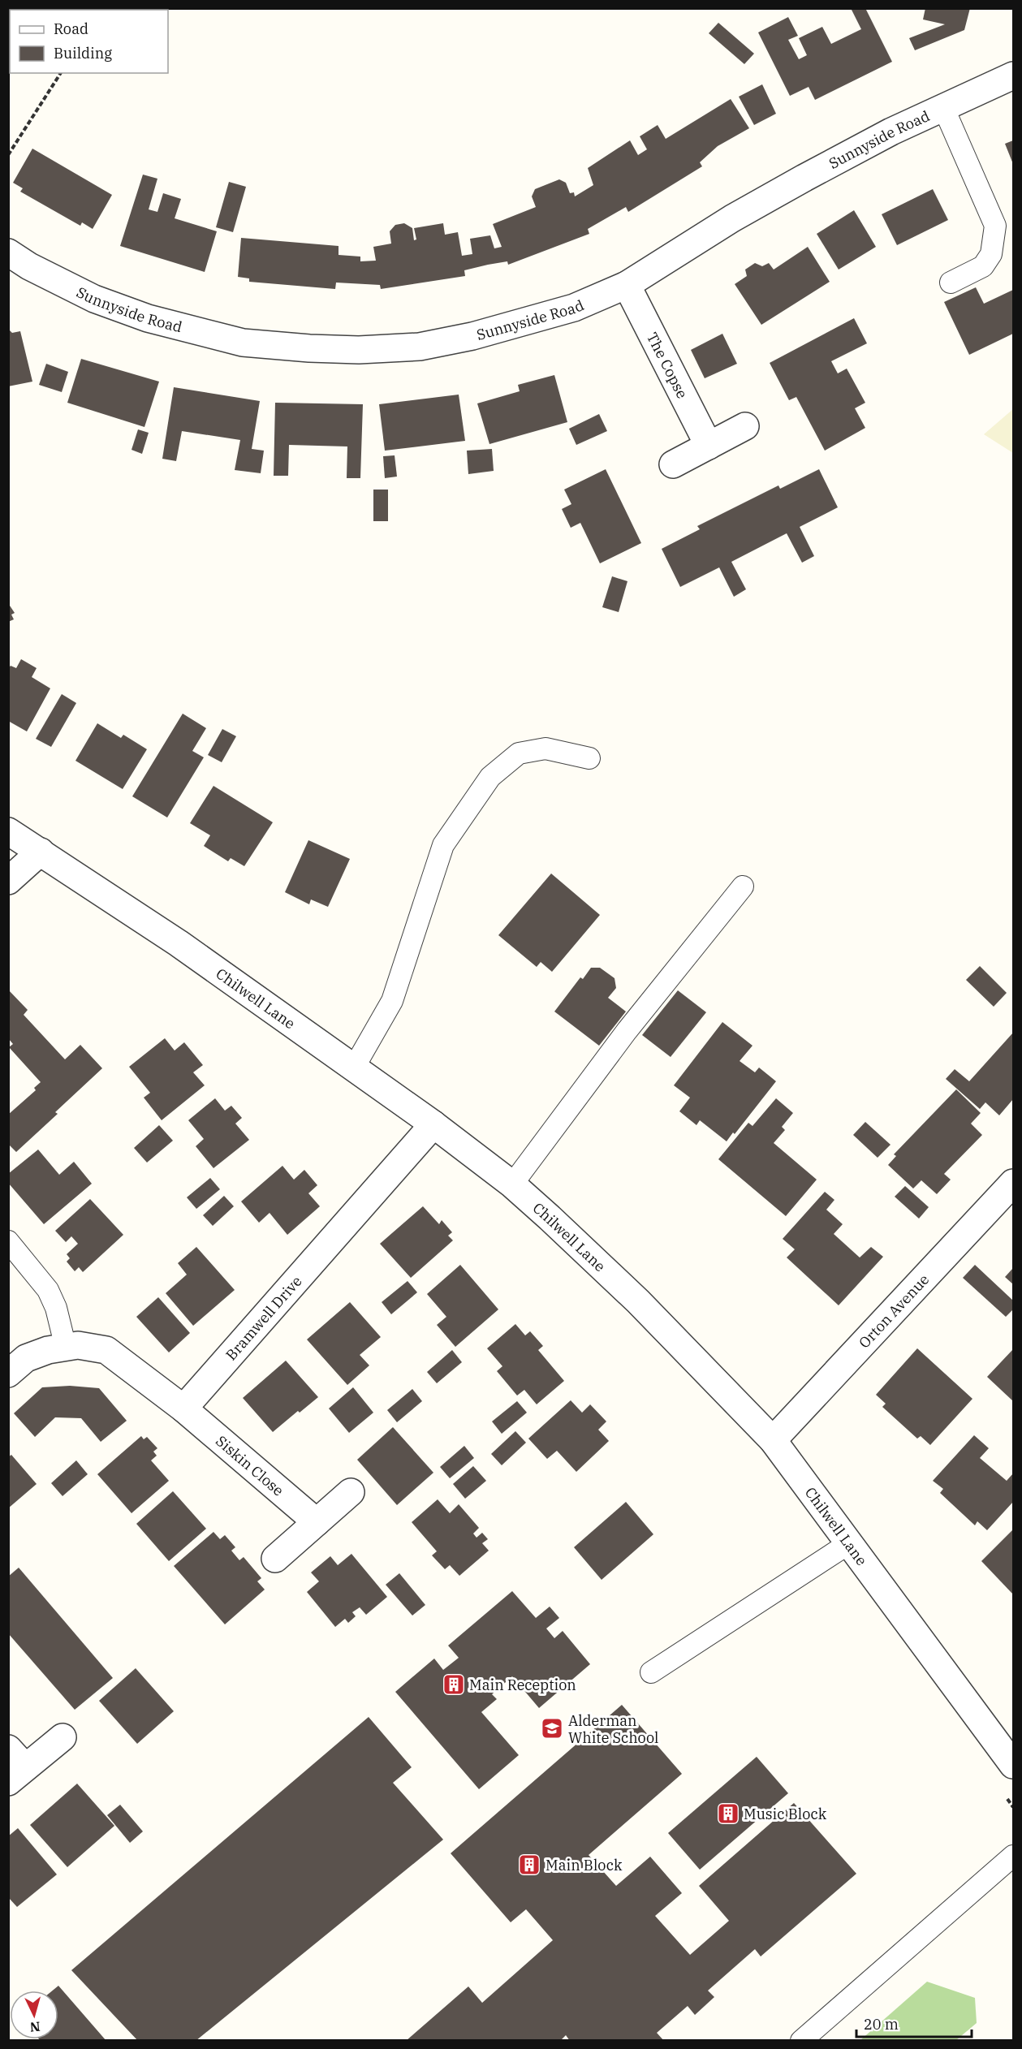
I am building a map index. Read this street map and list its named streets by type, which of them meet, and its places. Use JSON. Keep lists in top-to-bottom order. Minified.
{"streets":{"street":["Sunnyside Road","The Copse","Chilwell Lane","Orton Avenue","Bramwell Drive","Siskin Close"]},"crossings":[["Sunnyside Road","The Copse"],["Chilwell Lane","Orton Avenue"],["Chilwell Lane","Bramwell Drive"],["Bramwell Drive","Siskin Close"]],"places":{"building":["Main Reception","Music Block","Main Block"],"school or university":["Alderman White School"]},"legend":["Road","Building"],"scale_bar":"20 m","north":"bottom"}
